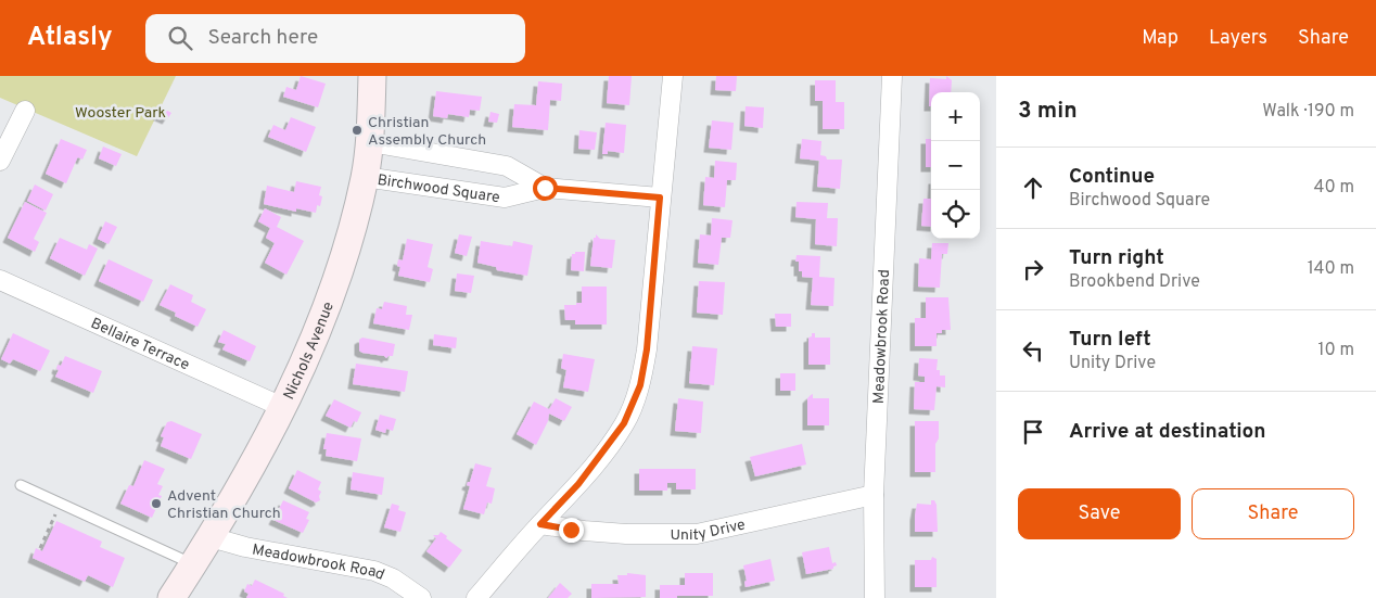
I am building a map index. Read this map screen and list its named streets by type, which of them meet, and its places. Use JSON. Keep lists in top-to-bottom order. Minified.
{"streets":{"main road":["Nichols Avenue"],"street":["Birchwood Square","Meadowbrook Road","Bellaire Terrace","Unity Drive"]},"crossings":[["Birchwood Square","Nichols Avenue"],["Meadowbrook Road","Nichols Avenue"],["Meadowbrook Road","Unity Drive"],["Bellaire Terrace","Nichols Avenue"]],"parks":["Wooster Park"],"places":["Christian Assembly Church","Advent Christian Church"],"page":{"header":"Atlasly","search":"Search here","nav":["Map","Layers","Share"],"heading":["3 min","Walk · 190 m"],"map_buttons":["+","−"],"list":[["Continue","Birchwood Square","40 m"],["Turn right","Brookbend Drive","140 m"],["Turn left","Unity Drive","10 m"],"Arrive at destination"],"buttons":["Save","Share"]}}
